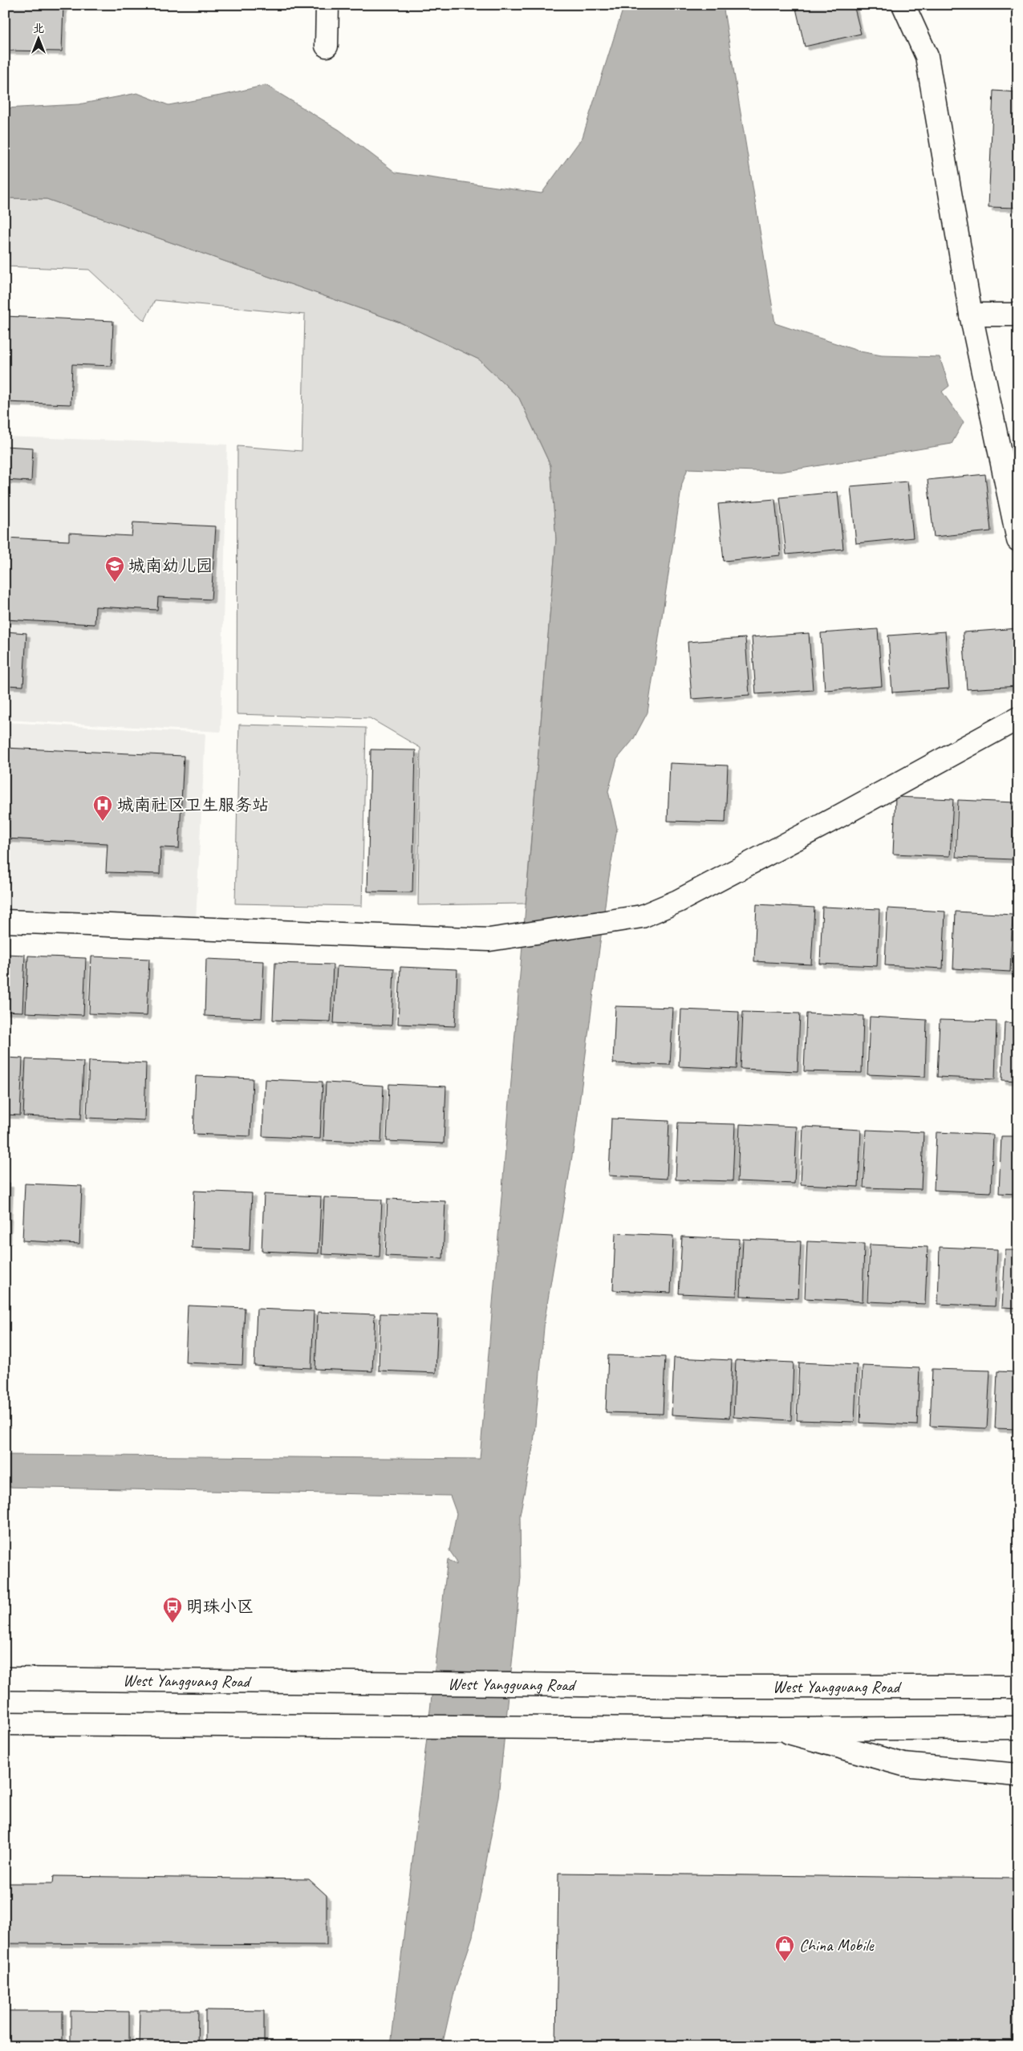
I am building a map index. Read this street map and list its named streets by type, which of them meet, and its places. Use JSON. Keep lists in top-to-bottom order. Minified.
{"streets":{"main road":["West Yangguang Road"]},"places":{"school or university":["城南幼儿园"],"hospital":["城南社区卫生服务站"],"bus stop":["明珠小区"],"shop":["China Mobile"]},"north":"top"}
